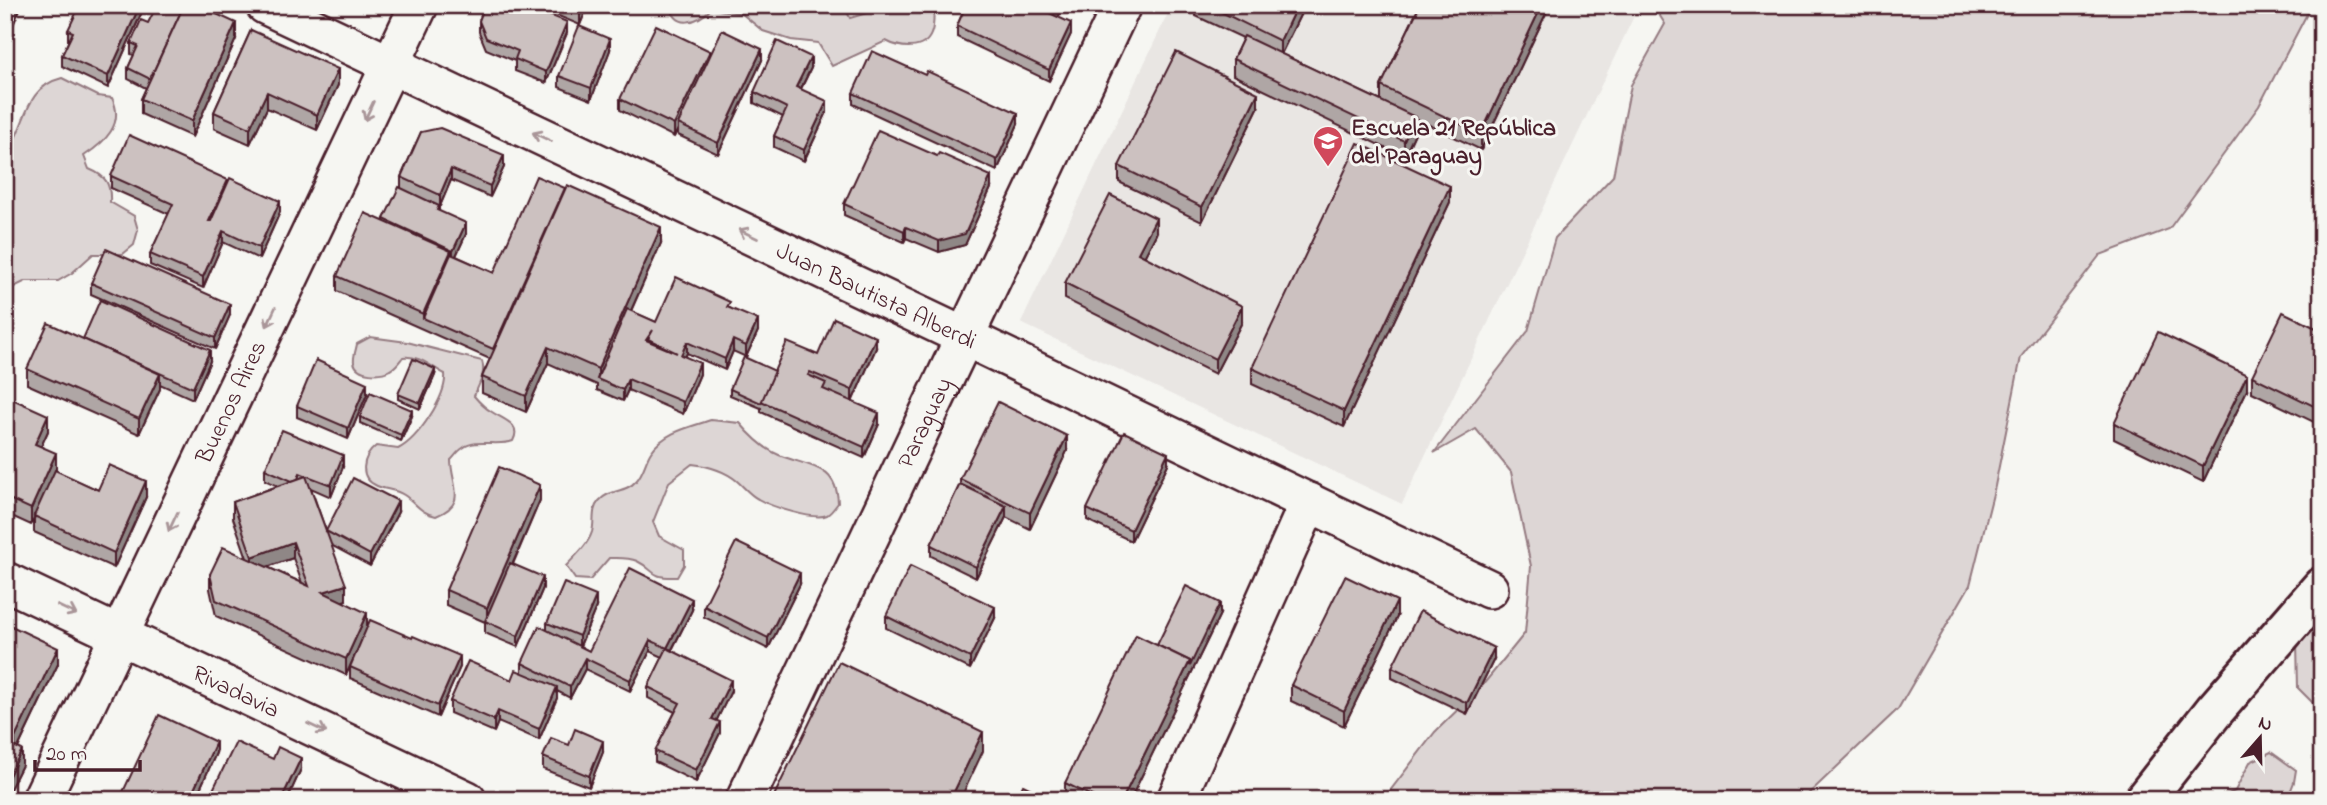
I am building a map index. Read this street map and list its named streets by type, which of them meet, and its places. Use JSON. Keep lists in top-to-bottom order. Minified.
{"streets":{"street":["Juan Bautista Alberdi","Buenos Aires","Paraguay","Rivadavia"]},"crossings":[["Juan Bautista Alberdi","Buenos Aires"],["Juan Bautista Alberdi","Paraguay"],["Buenos Aires","Rivadavia"]],"one_way":["Juan Bautista Alberdi","Buenos Aires","Rivadavia"],"places":{"school or university":["Escuela 21 República del Paraguay"]},"scale_bar":"20 m","north":"top"}
